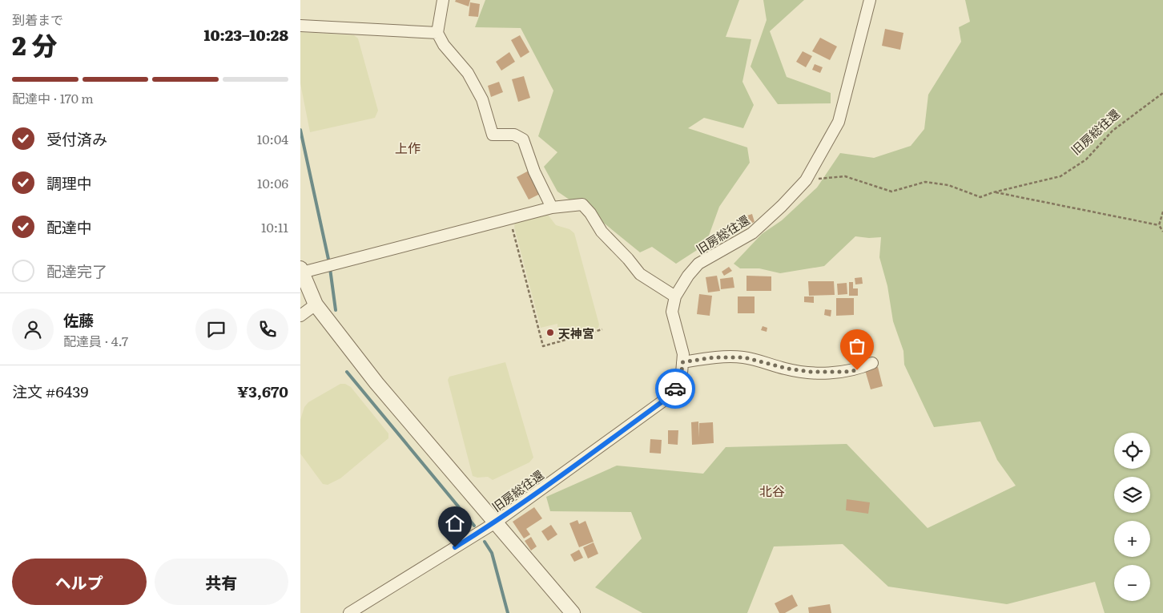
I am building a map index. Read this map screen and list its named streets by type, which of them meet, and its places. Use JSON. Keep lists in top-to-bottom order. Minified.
{"streets":{"street":["旧房総往還"]},"districts":["上作","北谷"],"places":["天神宮"],"page":{"heading":["2 分","到着まで","10:23–10:28"],"panel":["佐藤","配達員 · 4.7","注文 #6439","¥3,670"],"bar":"配達中 · 170 m","list":[["受付済み","10:04"],["調理中","10:06"],["配達中","10:11"],"配達完了"],"map_buttons":["+","−"],"buttons":["ヘルプ","共有"]}}
